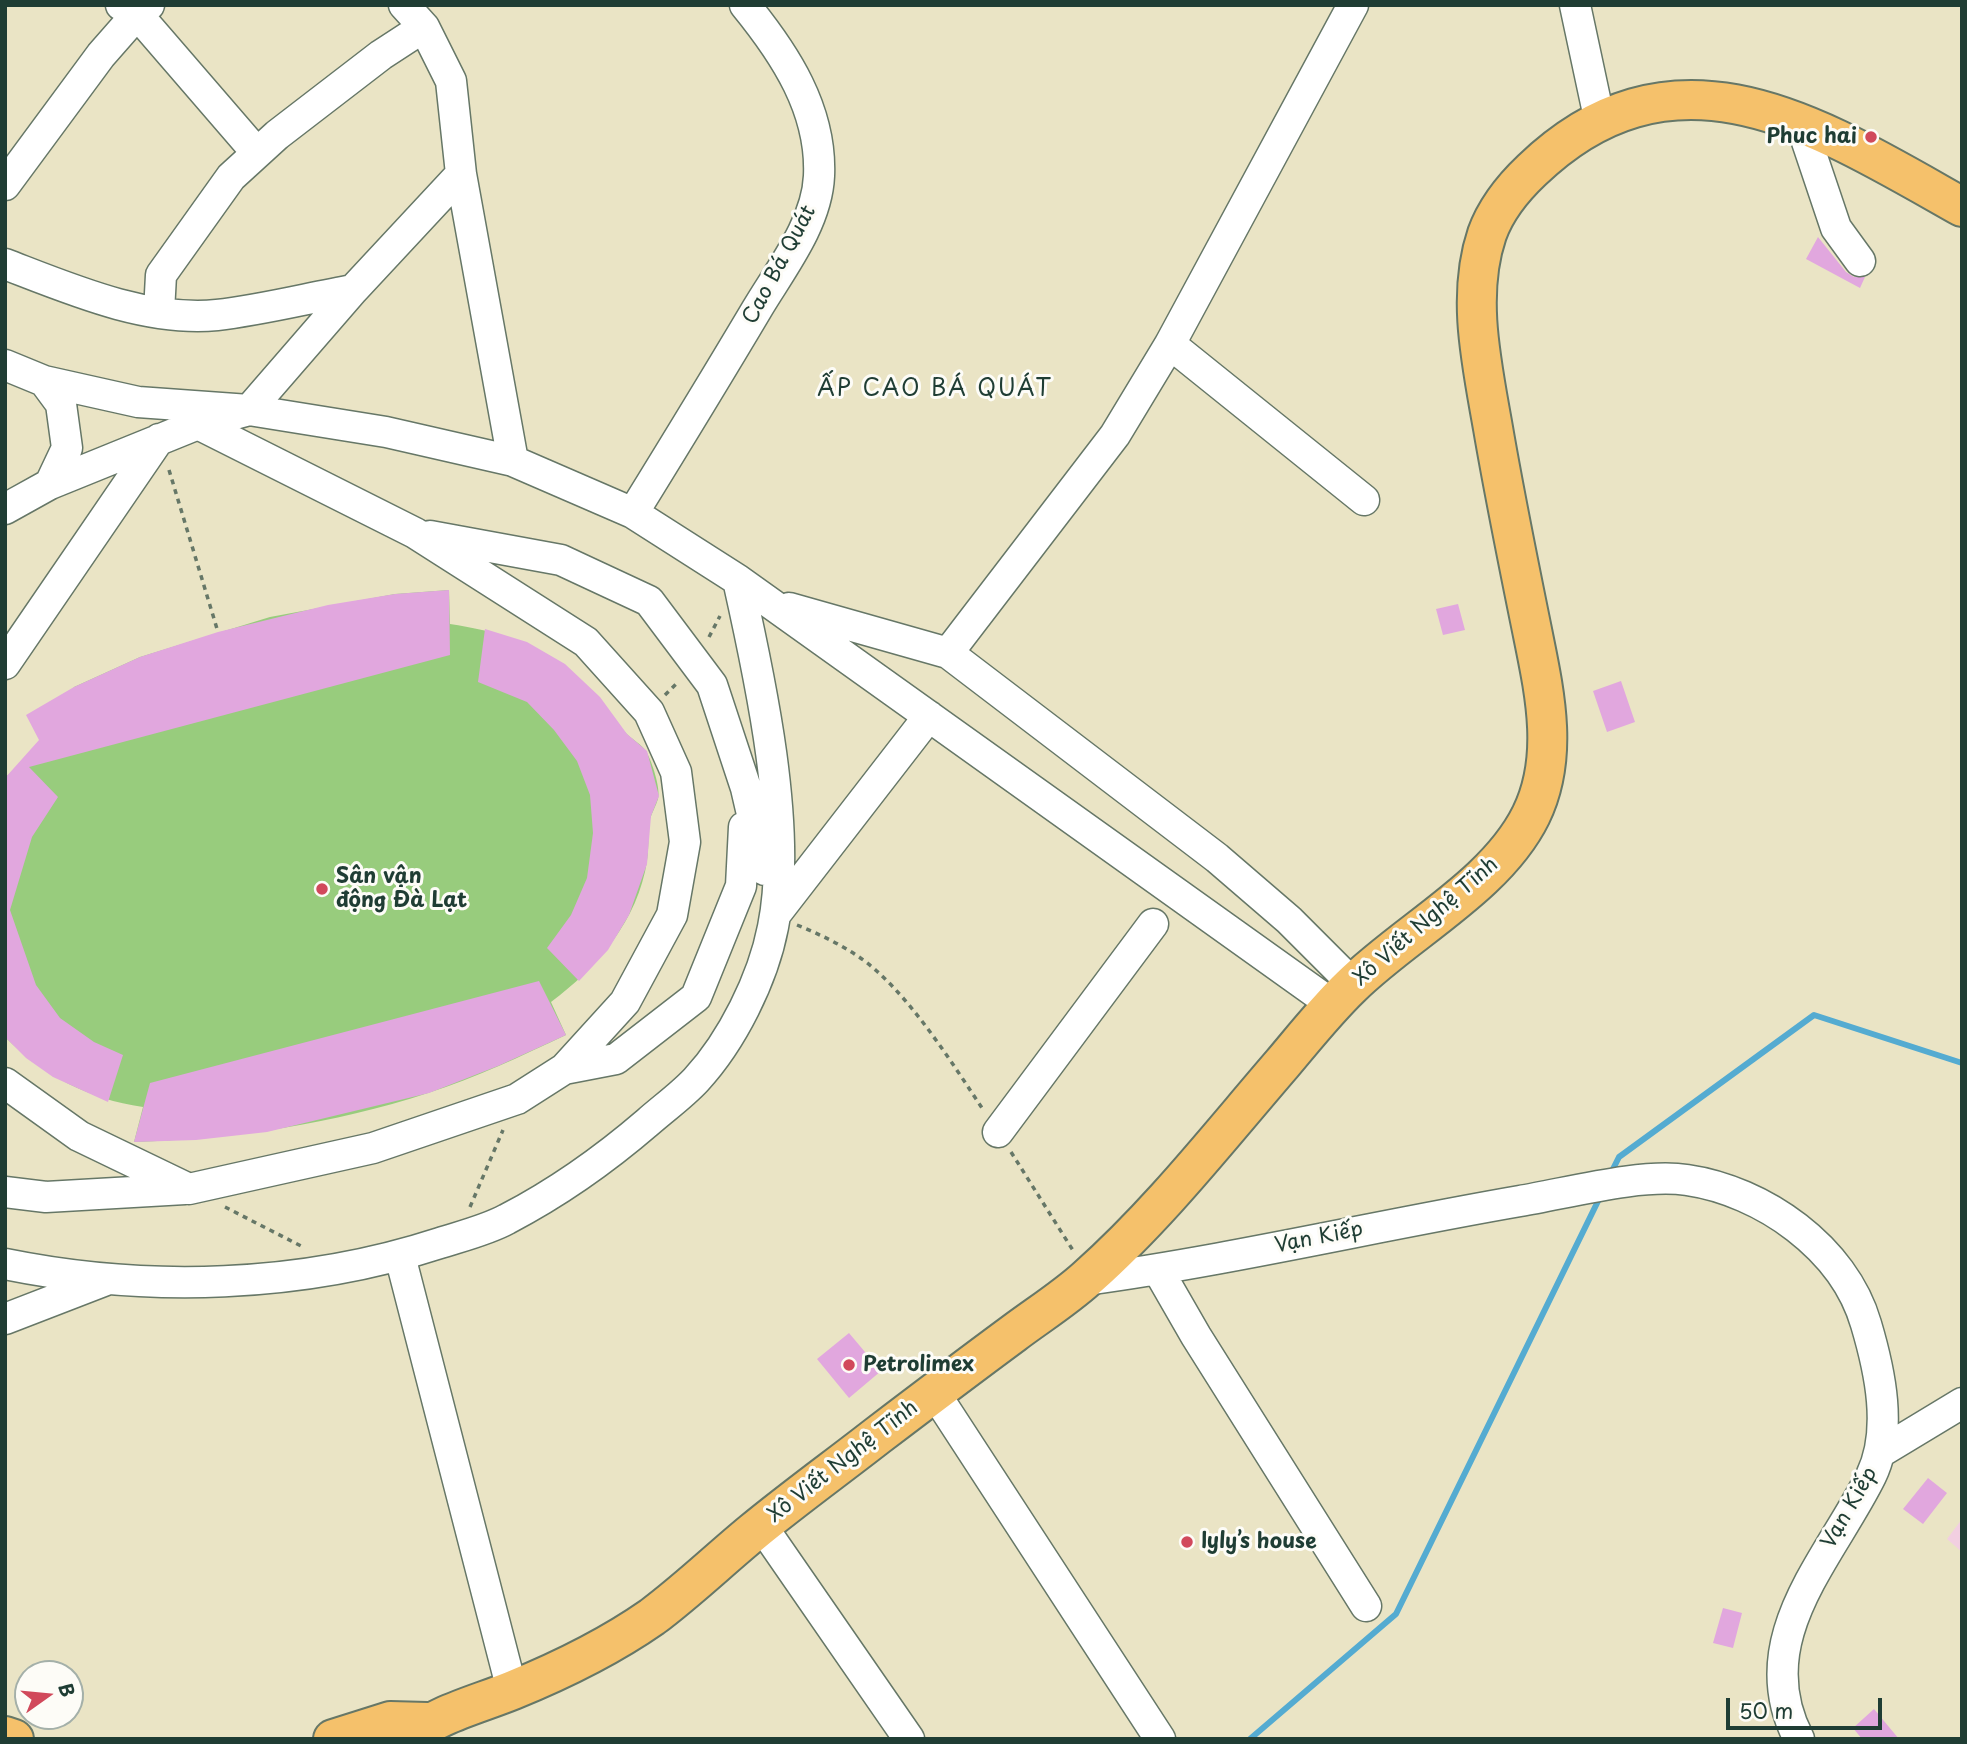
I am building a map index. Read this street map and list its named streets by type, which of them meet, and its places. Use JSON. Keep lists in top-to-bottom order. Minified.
{"streets":{"main road":["Xô Viết Nghệ Tĩnh"],"street":["Cao Bá Quát","Vạn Kiếp"]},"crossings":[["Xô Viết Nghệ Tĩnh","Vạn Kiếp"]],"districts":["ẤP CAO BÁ QUÁT"],"places":["Phuc hai","Sân vận động Đà Lạt","Petrolimex","lyly’s house"],"scale_bar":"50 m","north":"right"}
